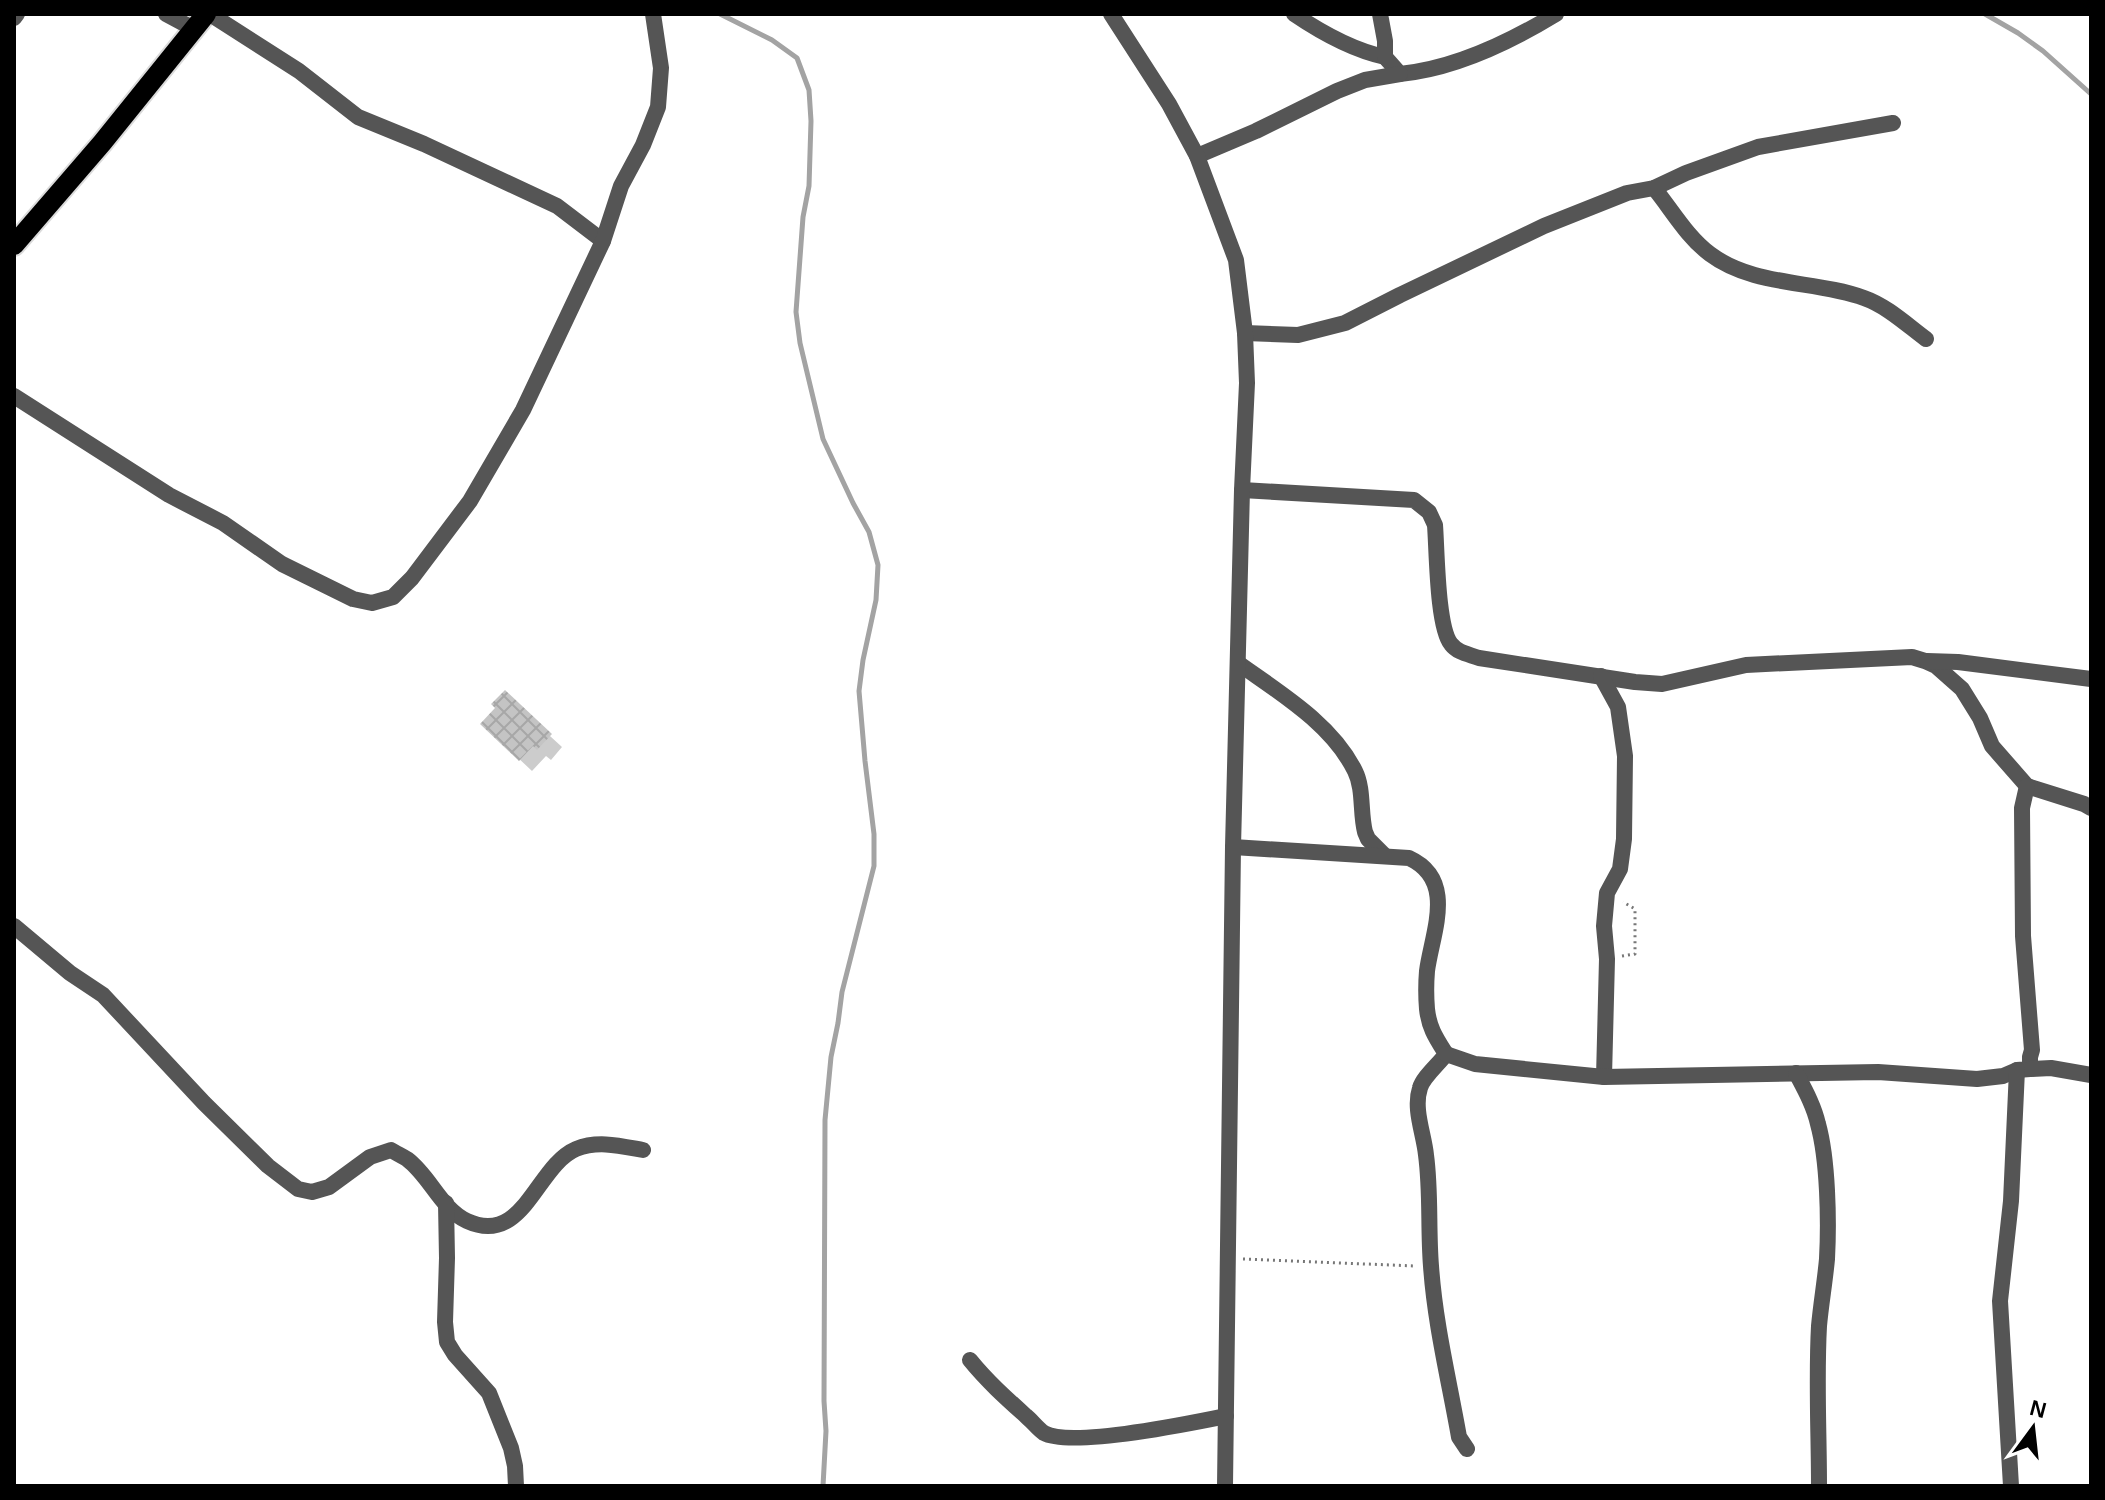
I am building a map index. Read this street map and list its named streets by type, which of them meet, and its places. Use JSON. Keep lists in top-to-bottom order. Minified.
{"north":"top"}
